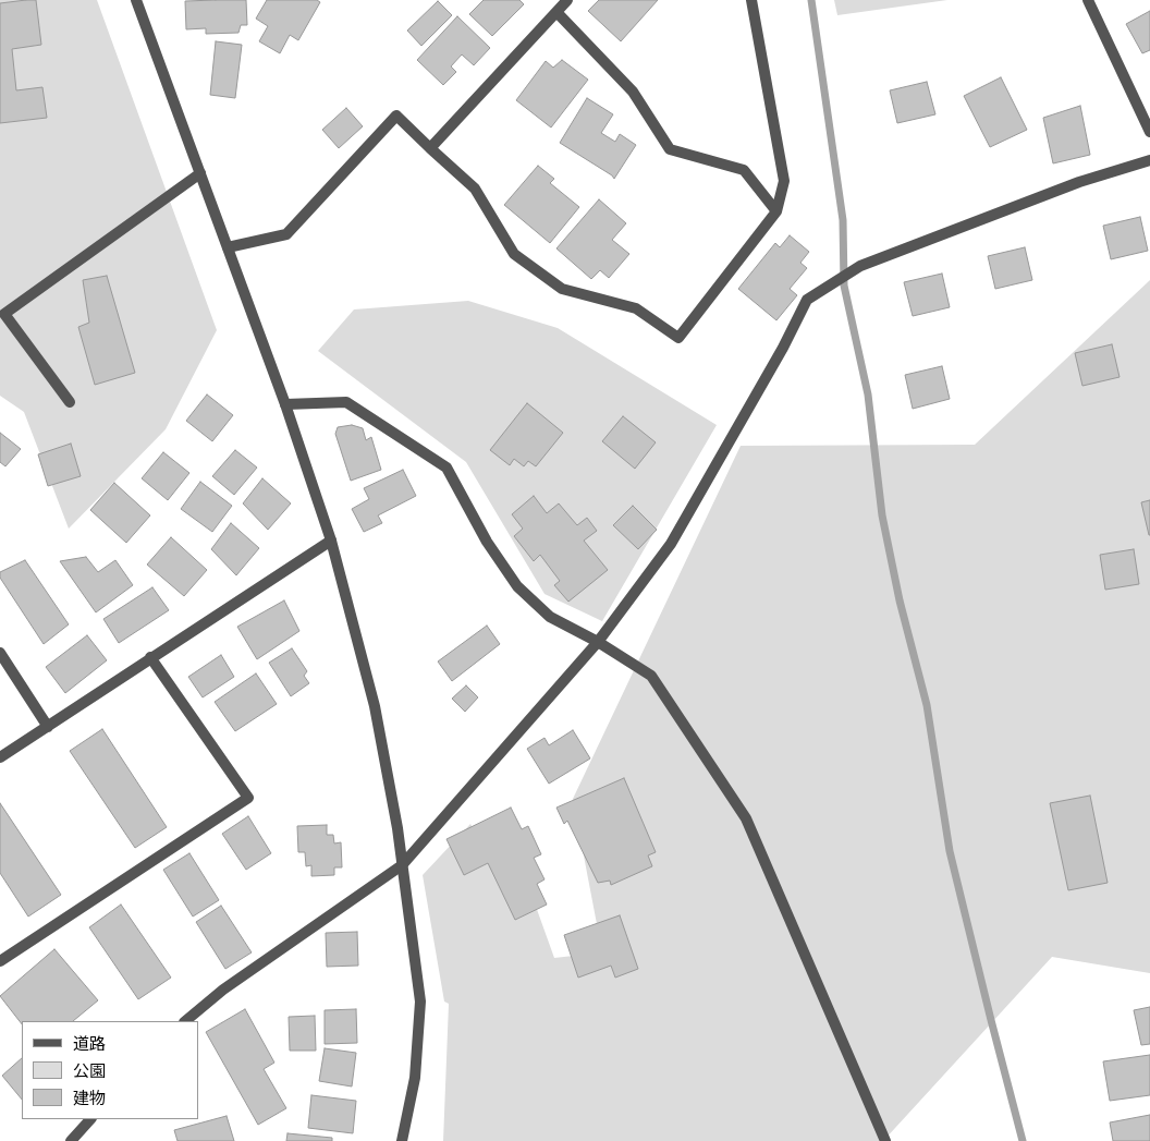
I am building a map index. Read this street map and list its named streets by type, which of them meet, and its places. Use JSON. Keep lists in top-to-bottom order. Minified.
{"legend":["道路","公園","建物"]}
